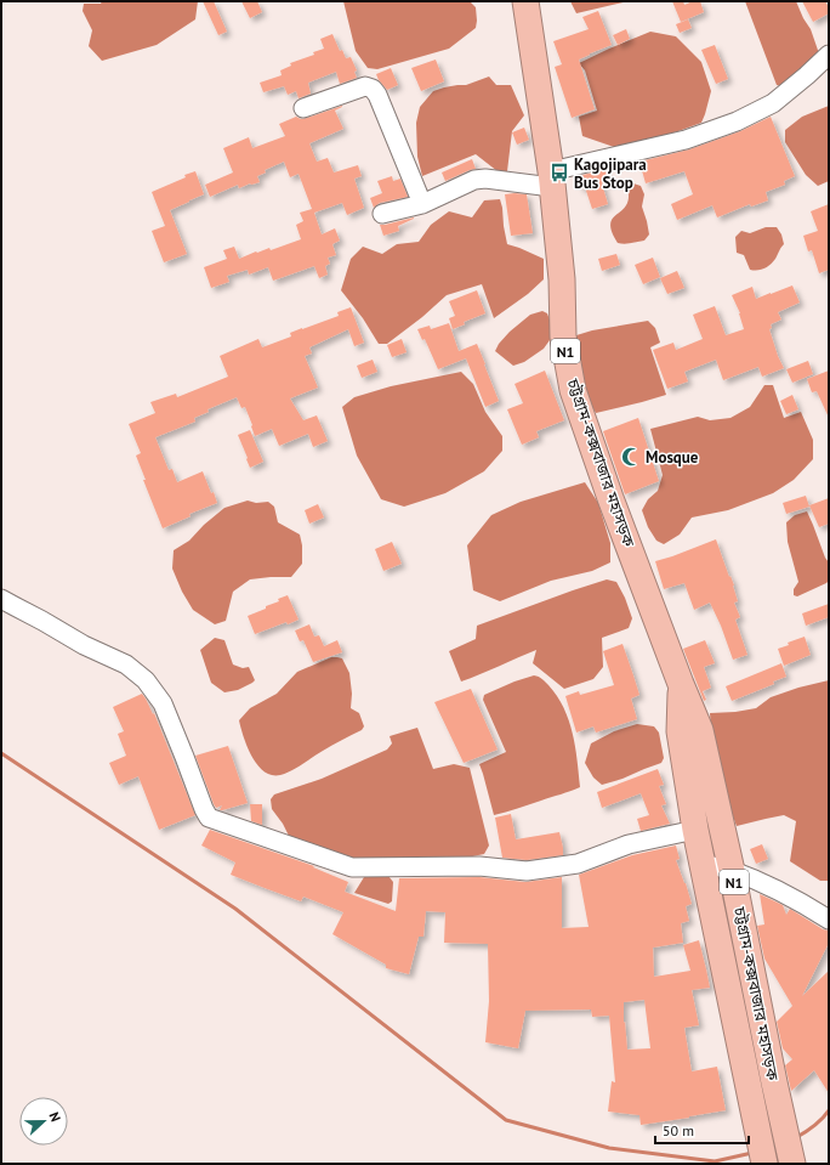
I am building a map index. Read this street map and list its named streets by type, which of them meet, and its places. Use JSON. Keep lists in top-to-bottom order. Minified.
{"streets":{"highway":["N1","চট্টগ্রাম-কক্সবাজার মহাসড়ক"]},"places":{"bus stop":["Kagojipara Bus Stop"],"mosque":["Mosque"]},"scale_bar":"50 m","north":"right"}
